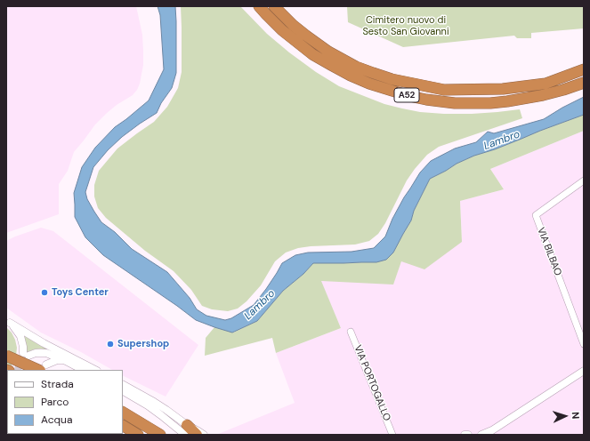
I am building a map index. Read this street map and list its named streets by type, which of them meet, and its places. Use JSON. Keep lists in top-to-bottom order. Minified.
{"streets":{"highway":["A52"],"street":["VIA BILBAO","VIA PORTOGALLO"]},"water":["Lambro"],"parks":["Cimitero nuovo di Sesto San Giovanni"],"places":["Toys Center","Supershop"],"legend":["Strada","Parco","Acqua"],"north":"right"}
